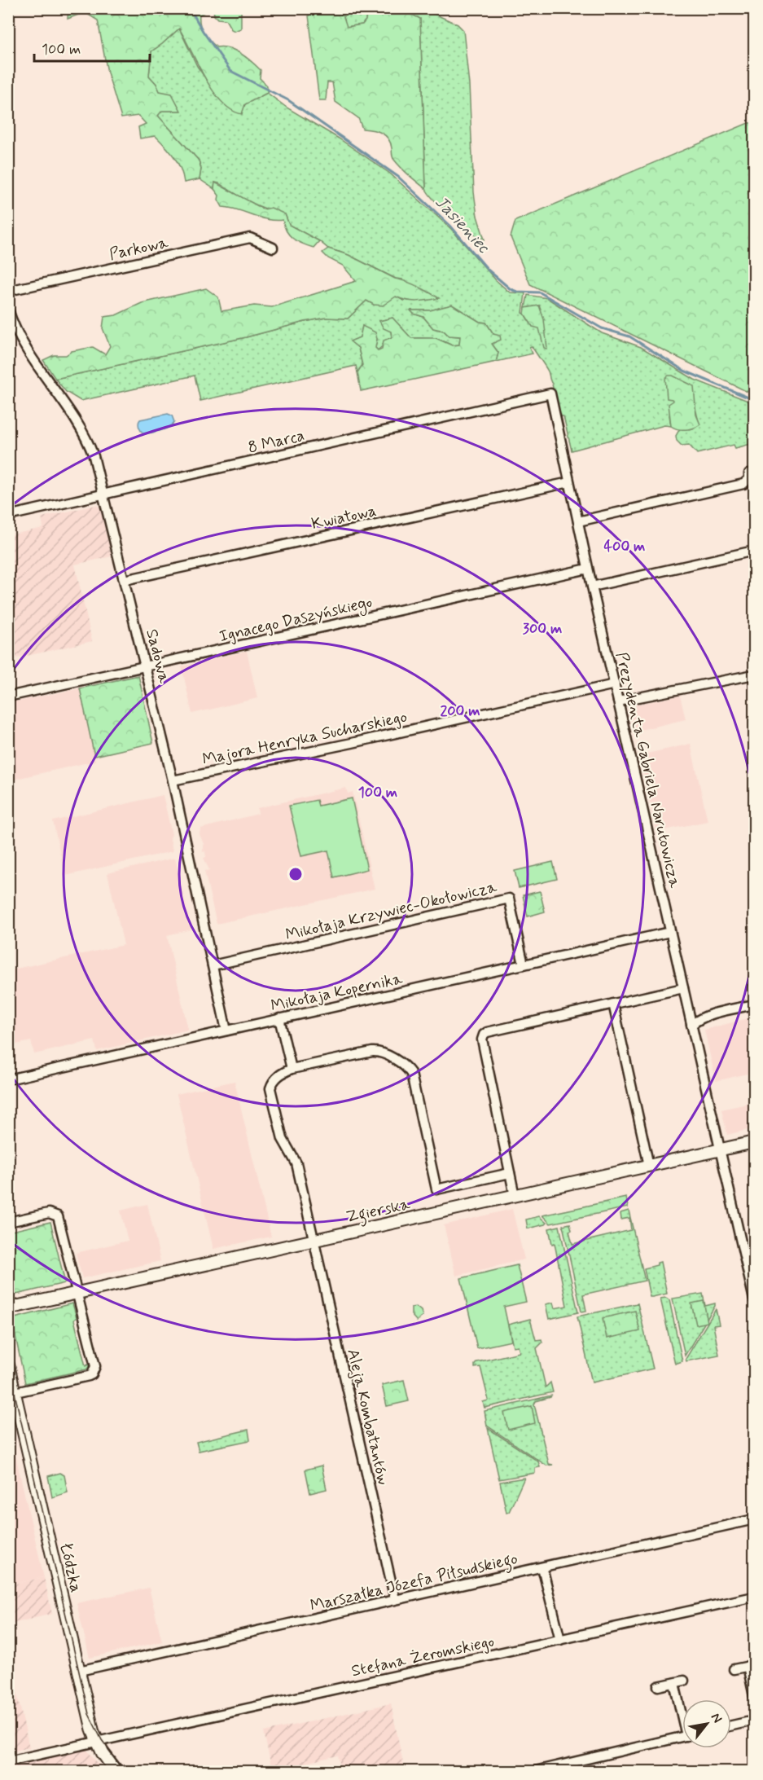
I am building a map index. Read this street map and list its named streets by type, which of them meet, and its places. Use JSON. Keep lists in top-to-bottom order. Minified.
{"streets":{"main road":["Zgierska","Łódzka"],"street":["Parkowa","8 Marca","Kwiatowa","Ignacego Daszyńskiego","Sadowa","Majora Henryka Sucharskiego","Prezydenta Gabriela Narutowicza","Mikołaja Krzywiec-Okołowicza","Mikołaja Kopernika","Aleja Kombatantów","Marszałka Józefa Piłsudskiego","Stefana Żeromskiego"]},"crossings":[["8 Marca","Sadowa"],["8 Marca","Prezydenta Gabriela Narutowicza"],["Kwiatowa","Sadowa"],["Kwiatowa","Prezydenta Gabriela Narutowicza"],["Ignacego Daszyńskiego","Sadowa"],["Ignacego Daszyńskiego","Prezydenta Gabriela Narutowicza"],["Sadowa","Majora Henryka Sucharskiego"],["Sadowa","Mikołaja Krzywiec-Okołowicza"],["Sadowa","Mikołaja Kopernika"],["Majora Henryka Sucharskiego","Prezydenta Gabriela Narutowicza"],["Prezydenta Gabriela Narutowicza","Mikołaja Kopernika"],["Prezydenta Gabriela Narutowicza","Zgierska"],["Mikołaja Krzywiec-Okołowicza","Mikołaja Kopernika"],["Zgierska","Aleja Kombatantów"],["Aleja Kombatantów","Marszałka Józefa Piłsudskiego"],["Łódzka","Marszałka Józefa Piłsudskiego"],["Łódzka","Stefana Żeromskiego"]],"water":["Jasieniec"],"scale_bar":"100 m","north":"top right","rings":["400 m","300 m","200 m","100 m"]}
